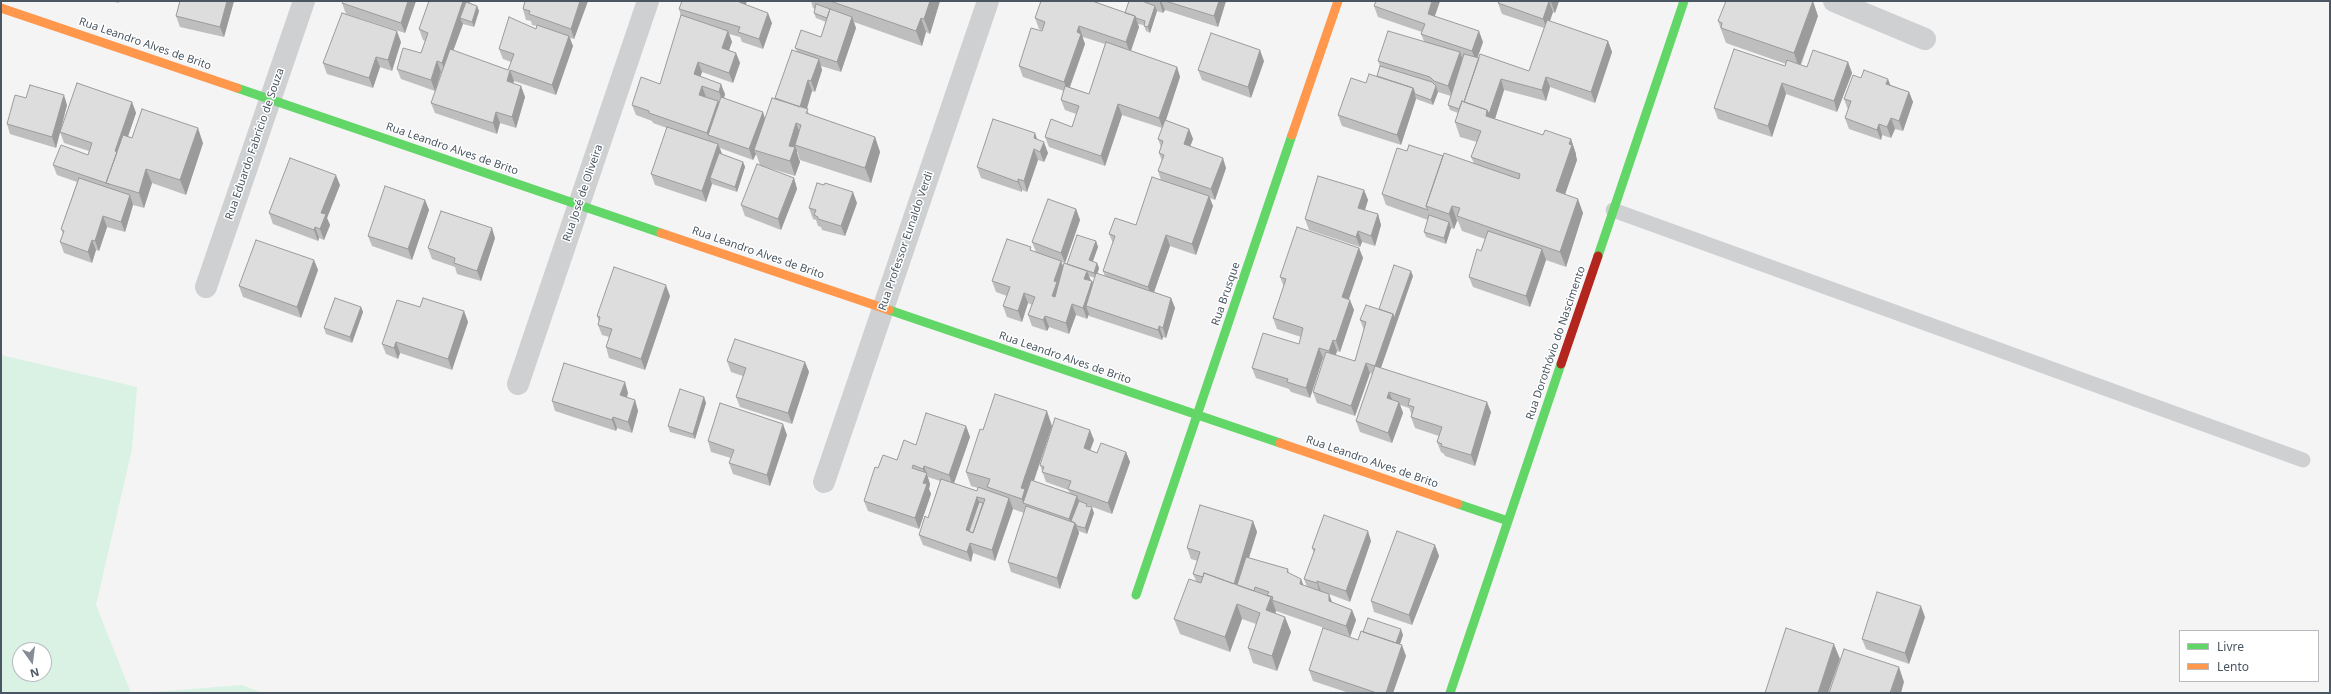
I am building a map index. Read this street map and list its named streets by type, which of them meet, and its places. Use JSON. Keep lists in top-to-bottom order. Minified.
{"streets":{"street":["Rua Leandro Alves de Brito","Rua Eduardo Fabrício de Souza","Rua José de Oliveira","Rua Professor Eunaldo Verdi","Rua Brusque","Rua Dorothóvio do Nascimento"]},"crossings":[["Rua Leandro Alves de Brito","Rua Eduardo Fabrício de Souza"],["Rua Leandro Alves de Brito","Rua José de Oliveira"],["Rua Leandro Alves de Brito","Rua Professor Eunaldo Verdi"],["Rua Leandro Alves de Brito","Rua Brusque"],["Rua Leandro Alves de Brito","Rua Dorothóvio do Nascimento"]],"legend":["Livre","Lento"],"north":"bottom"}
